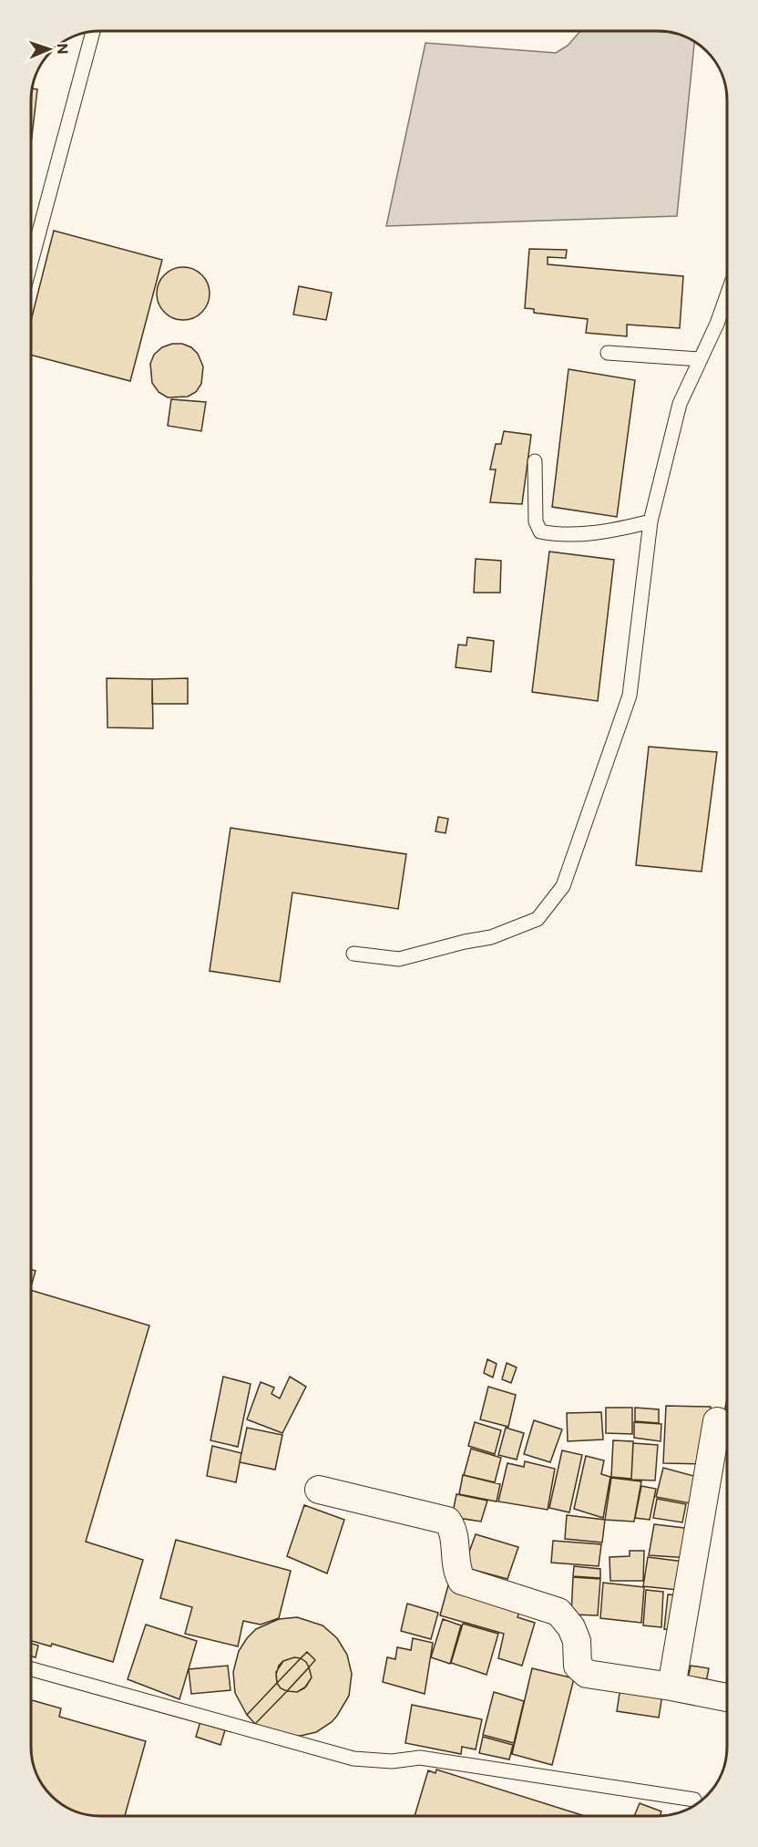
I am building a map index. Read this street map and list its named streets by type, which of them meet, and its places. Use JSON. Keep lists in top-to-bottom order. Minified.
{"north":"right"}
